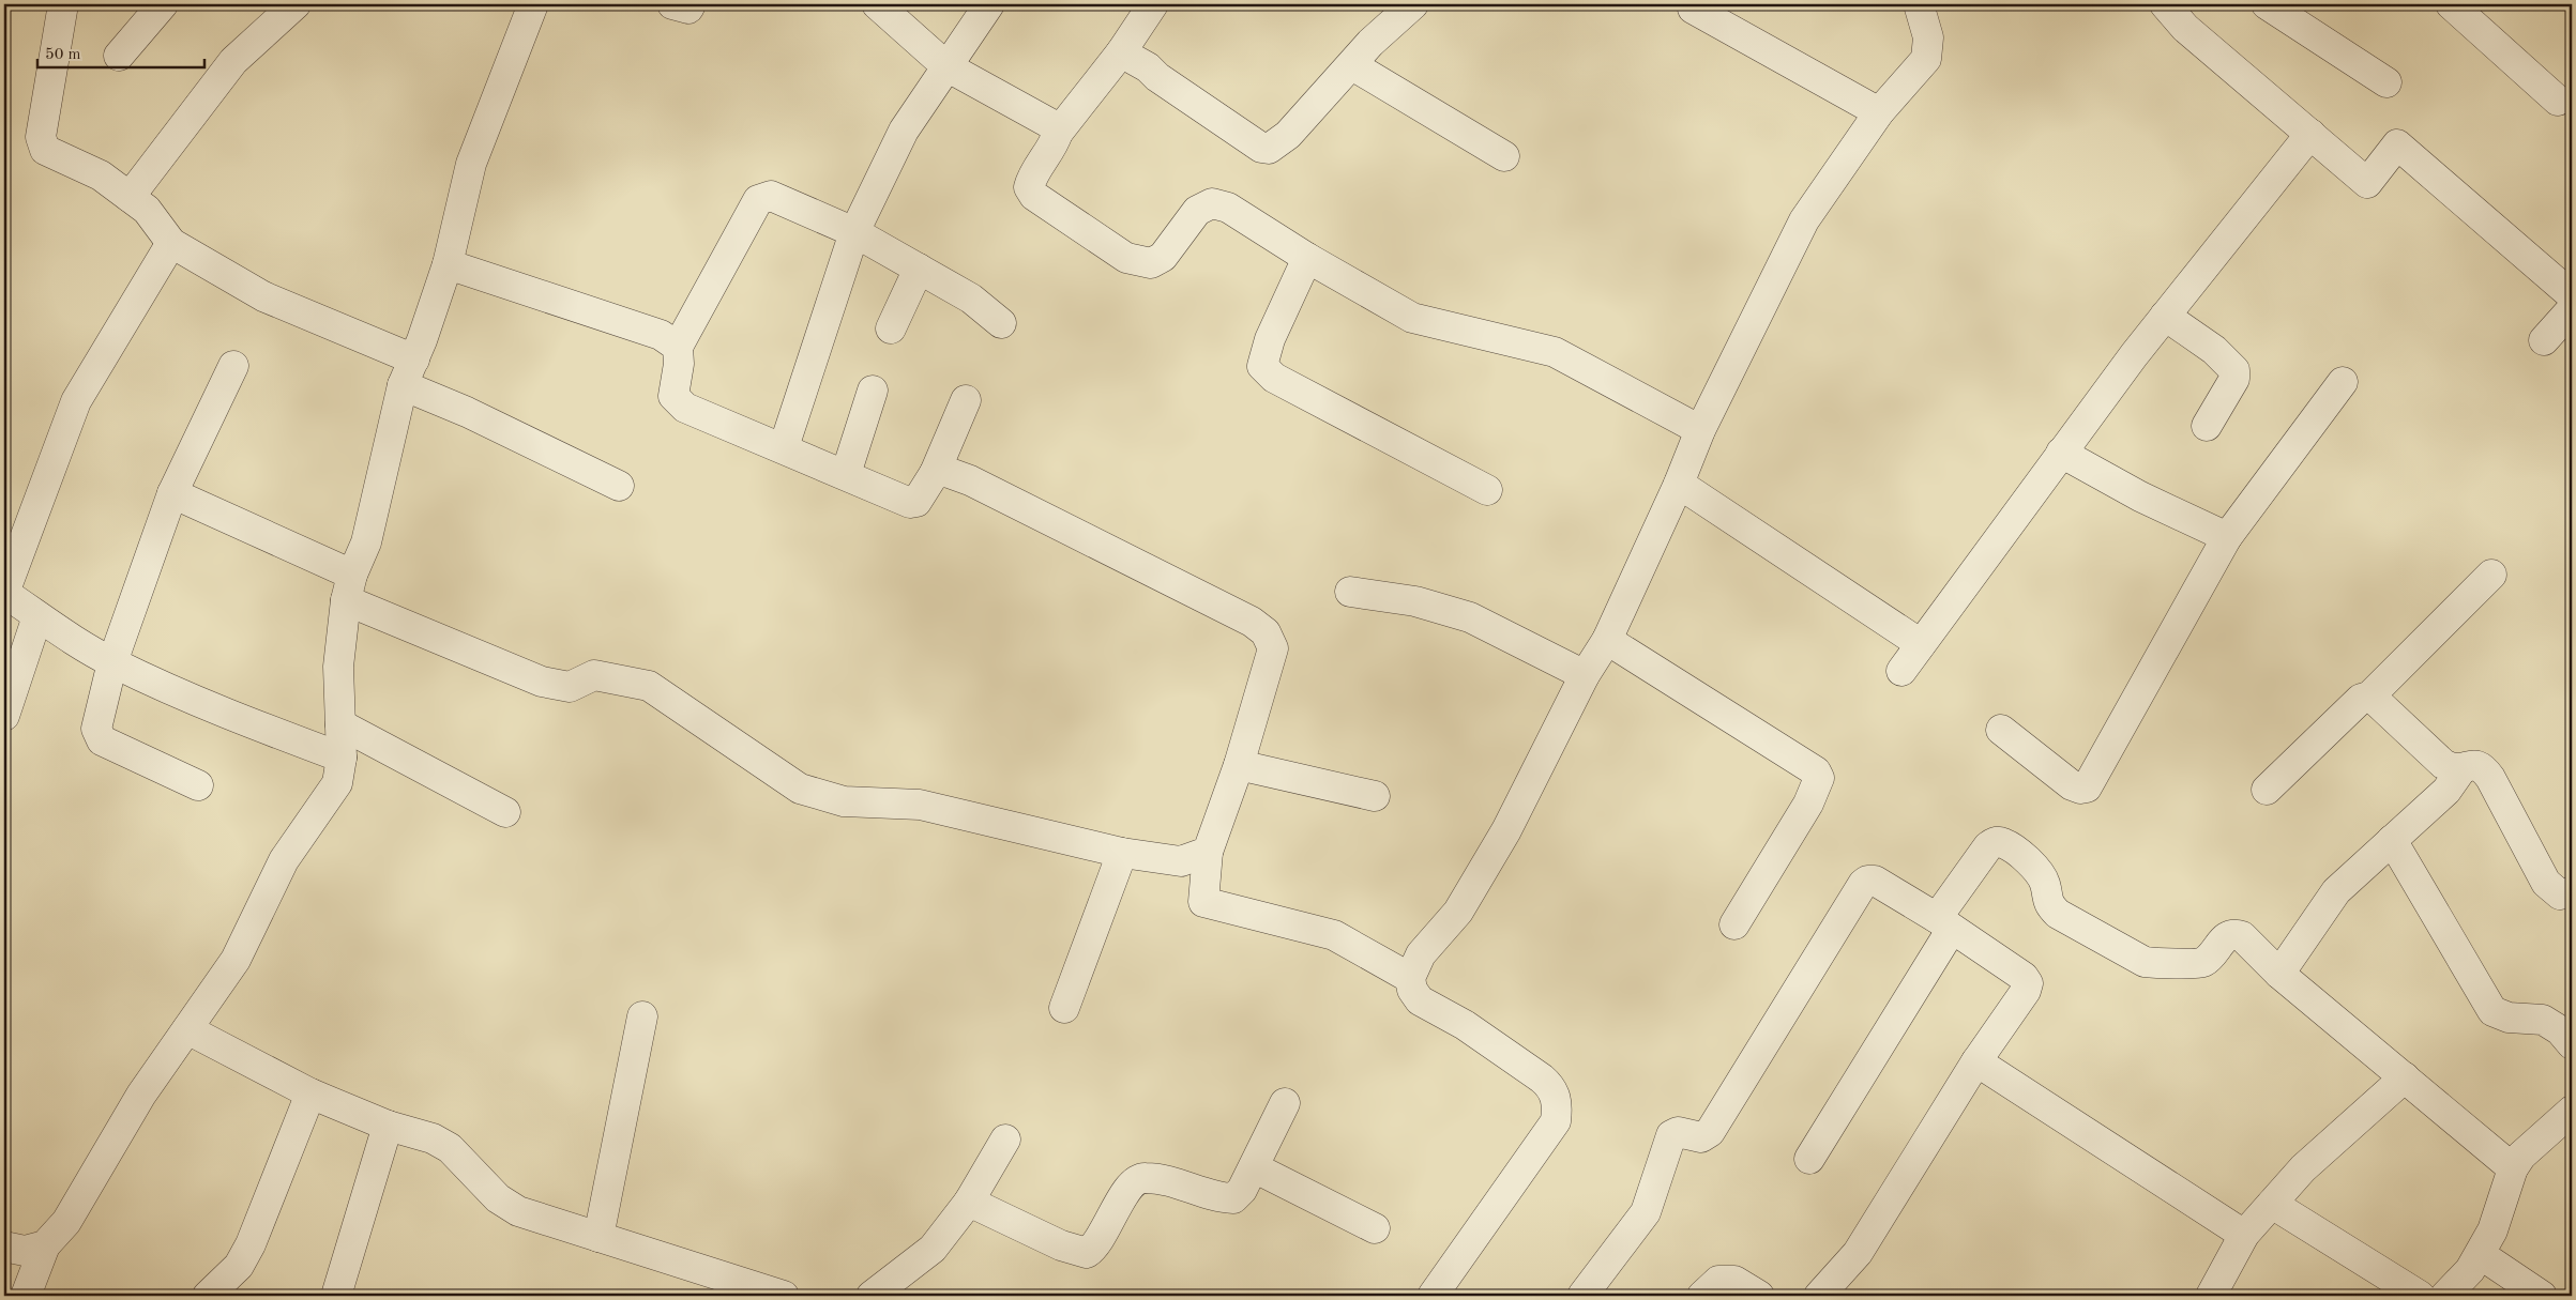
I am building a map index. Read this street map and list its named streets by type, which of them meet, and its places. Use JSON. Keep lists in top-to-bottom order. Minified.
{"scale_bar":"50 m"}
